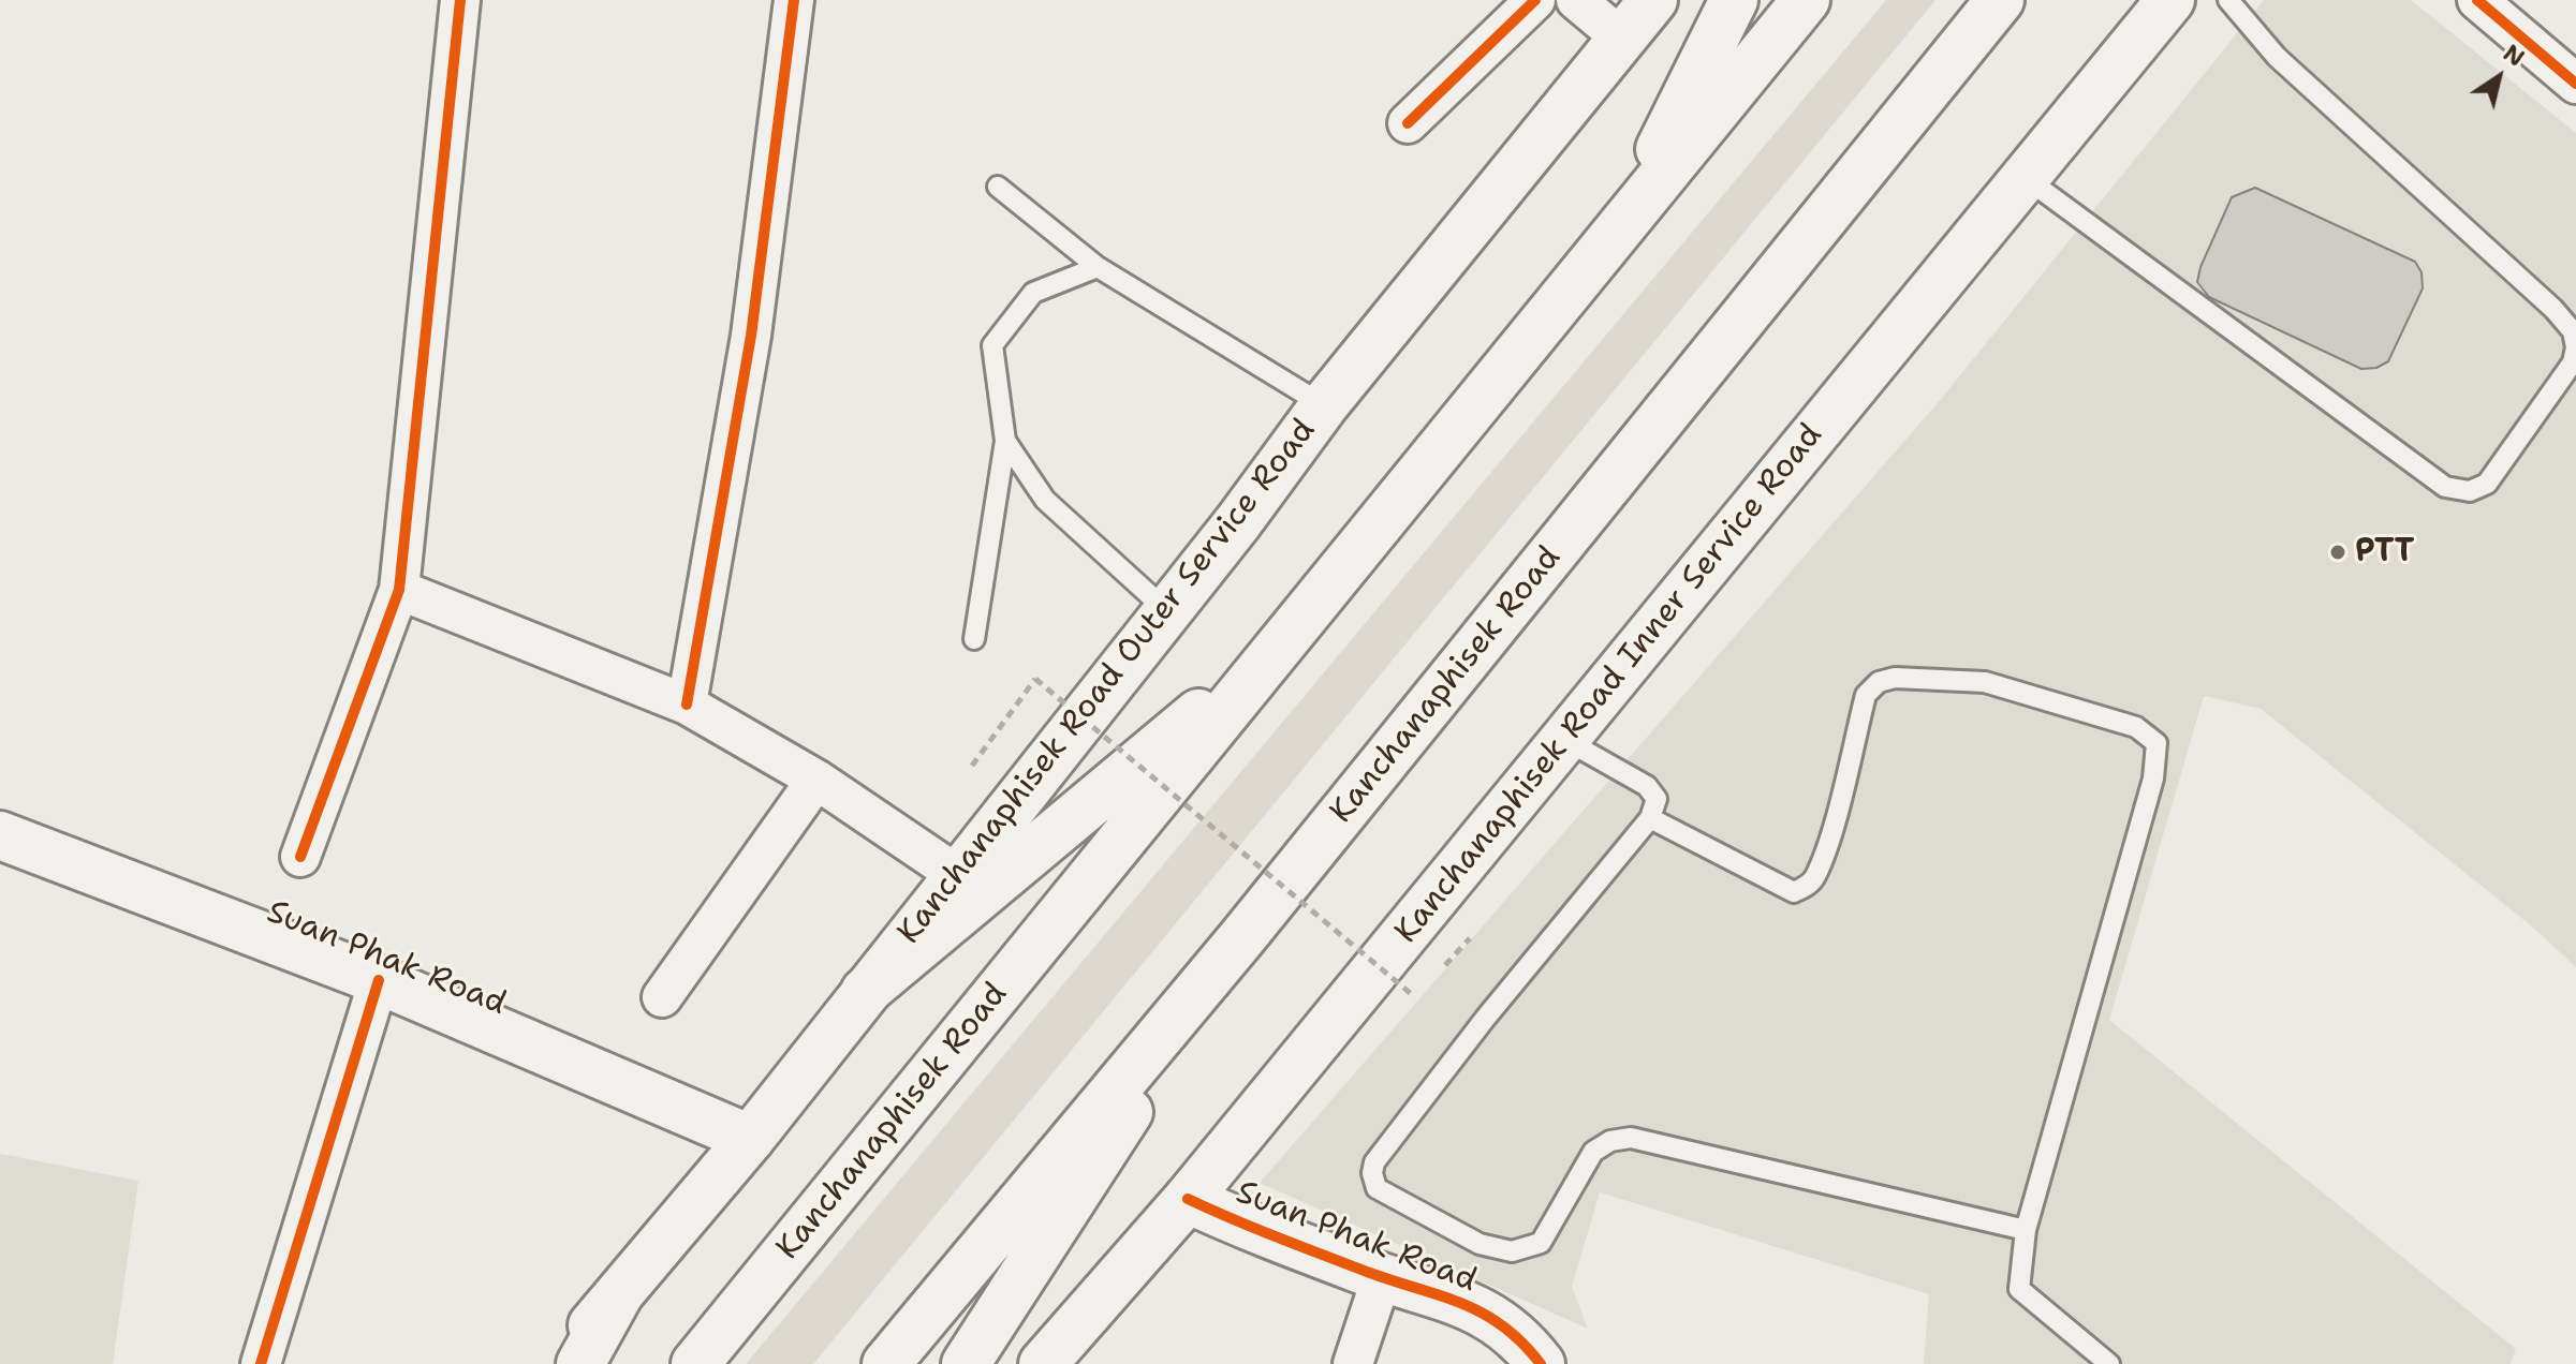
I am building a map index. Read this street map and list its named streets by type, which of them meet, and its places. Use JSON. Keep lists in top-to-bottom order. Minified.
{"streets":{"main road":["Kanchanaphisek Road Outer Service Road","Kanchanaphisek Road Inner Service Road","Kanchanaphisek Road","Suan Phak Road"]},"crossings":[["Kanchanaphisek Road Outer Service Road","Suan Phak Road"],["Kanchanaphisek Road Inner Service Road","Suan Phak Road"]],"places":["PTT"],"north":"top right"}
